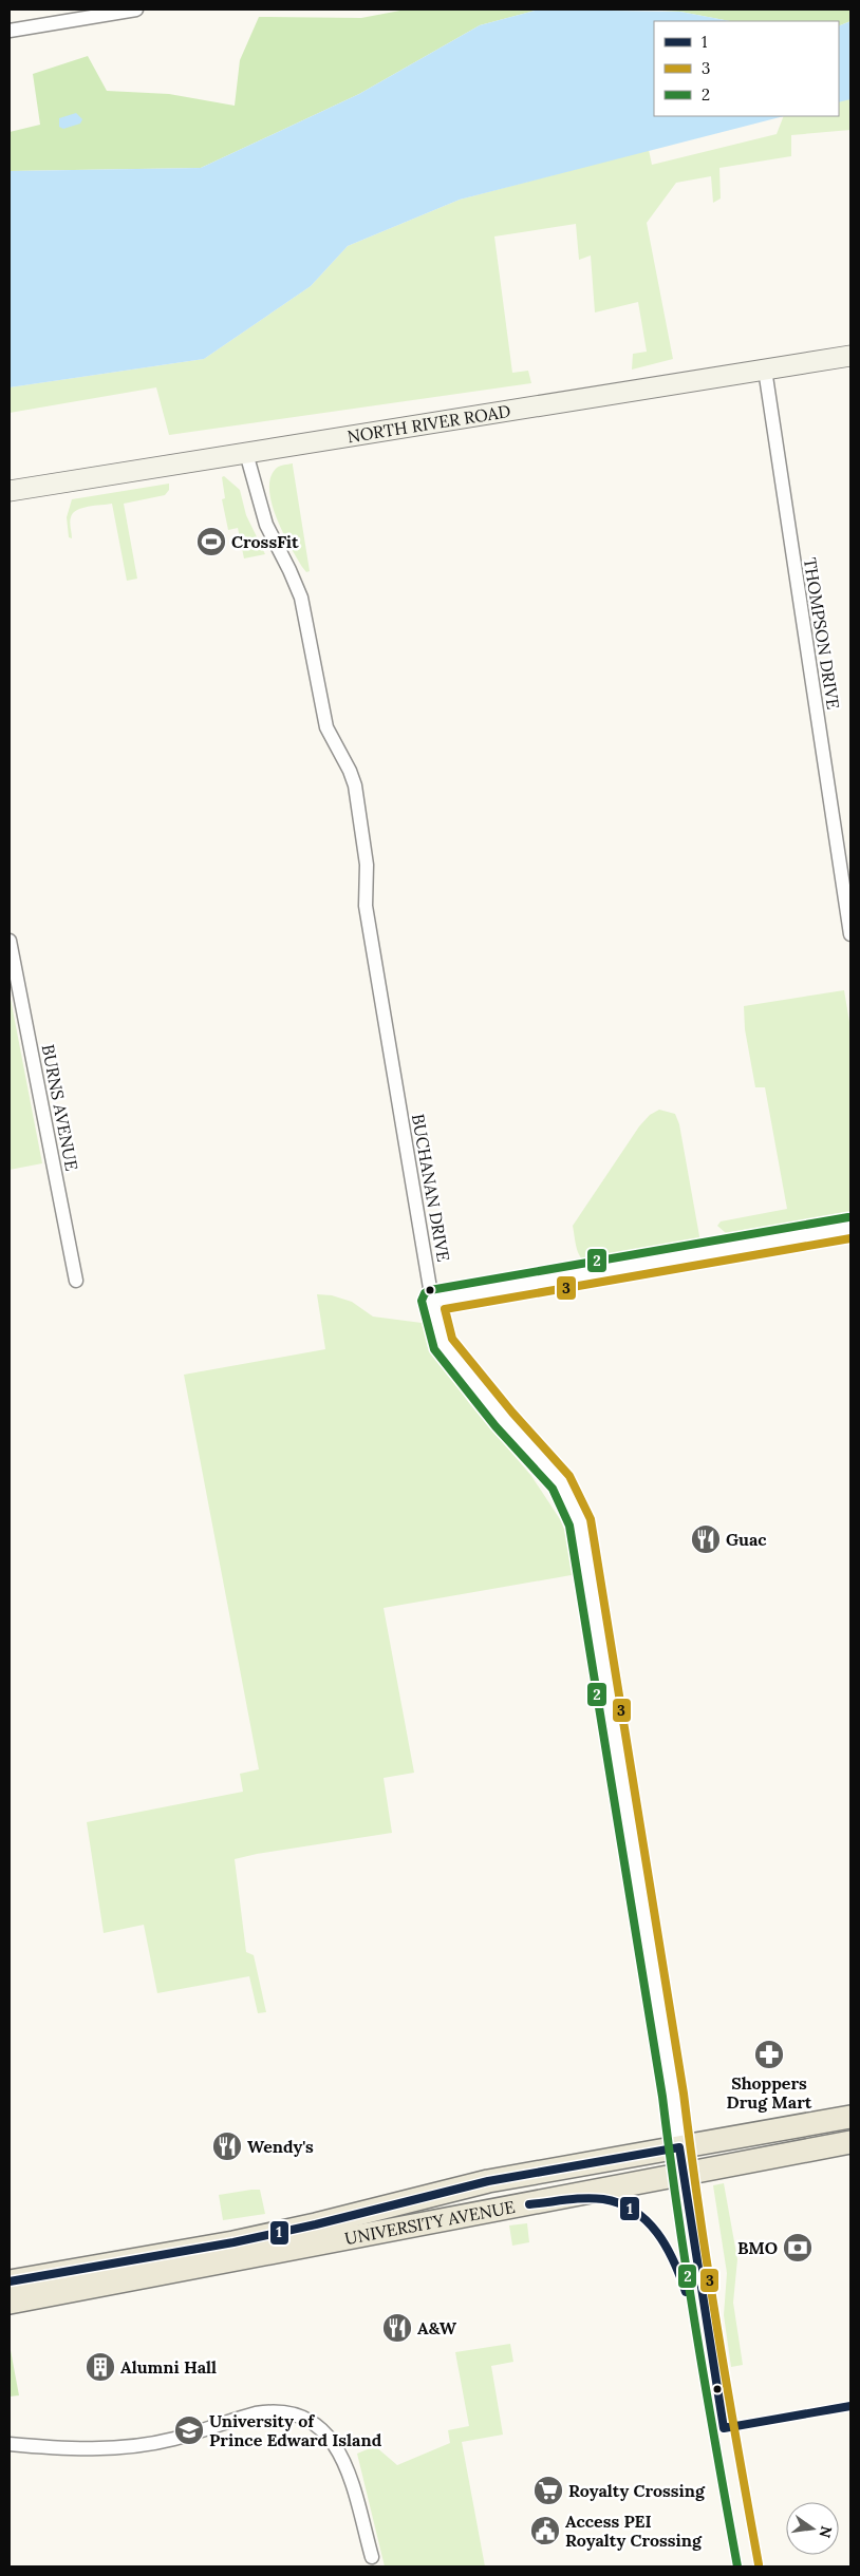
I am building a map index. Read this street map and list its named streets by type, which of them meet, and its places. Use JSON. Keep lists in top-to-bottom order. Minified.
{"streets":{"main road":["NORTH RIVER ROAD","UNIVERSITY AVENUE"],"street":["THOMPSON DRIVE","BURNS AVENUE","BUCHANAN DRIVE"]},"crossings":[["NORTH RIVER ROAD","THOMPSON DRIVE"],["NORTH RIVER ROAD","BUCHANAN DRIVE"],["BUCHANAN DRIVE","UNIVERSITY AVENUE"]],"places":{"sports":["CrossFit"],"restaurant":["Guac","Wendy's","A&W"],"pharmacy":["Shoppers Drug Mart"],"bank":["BMO"],"building":["Alumni Hall"],"school or university":["University of Prince Edward Island"],"supermarket":["Royalty Crossing"],"public building":["Access PEI Royalty Crossing"]},"lines":["transit line 2","transit line 3","transit line 1"],"legend":["1","3","2"],"north":"right"}
